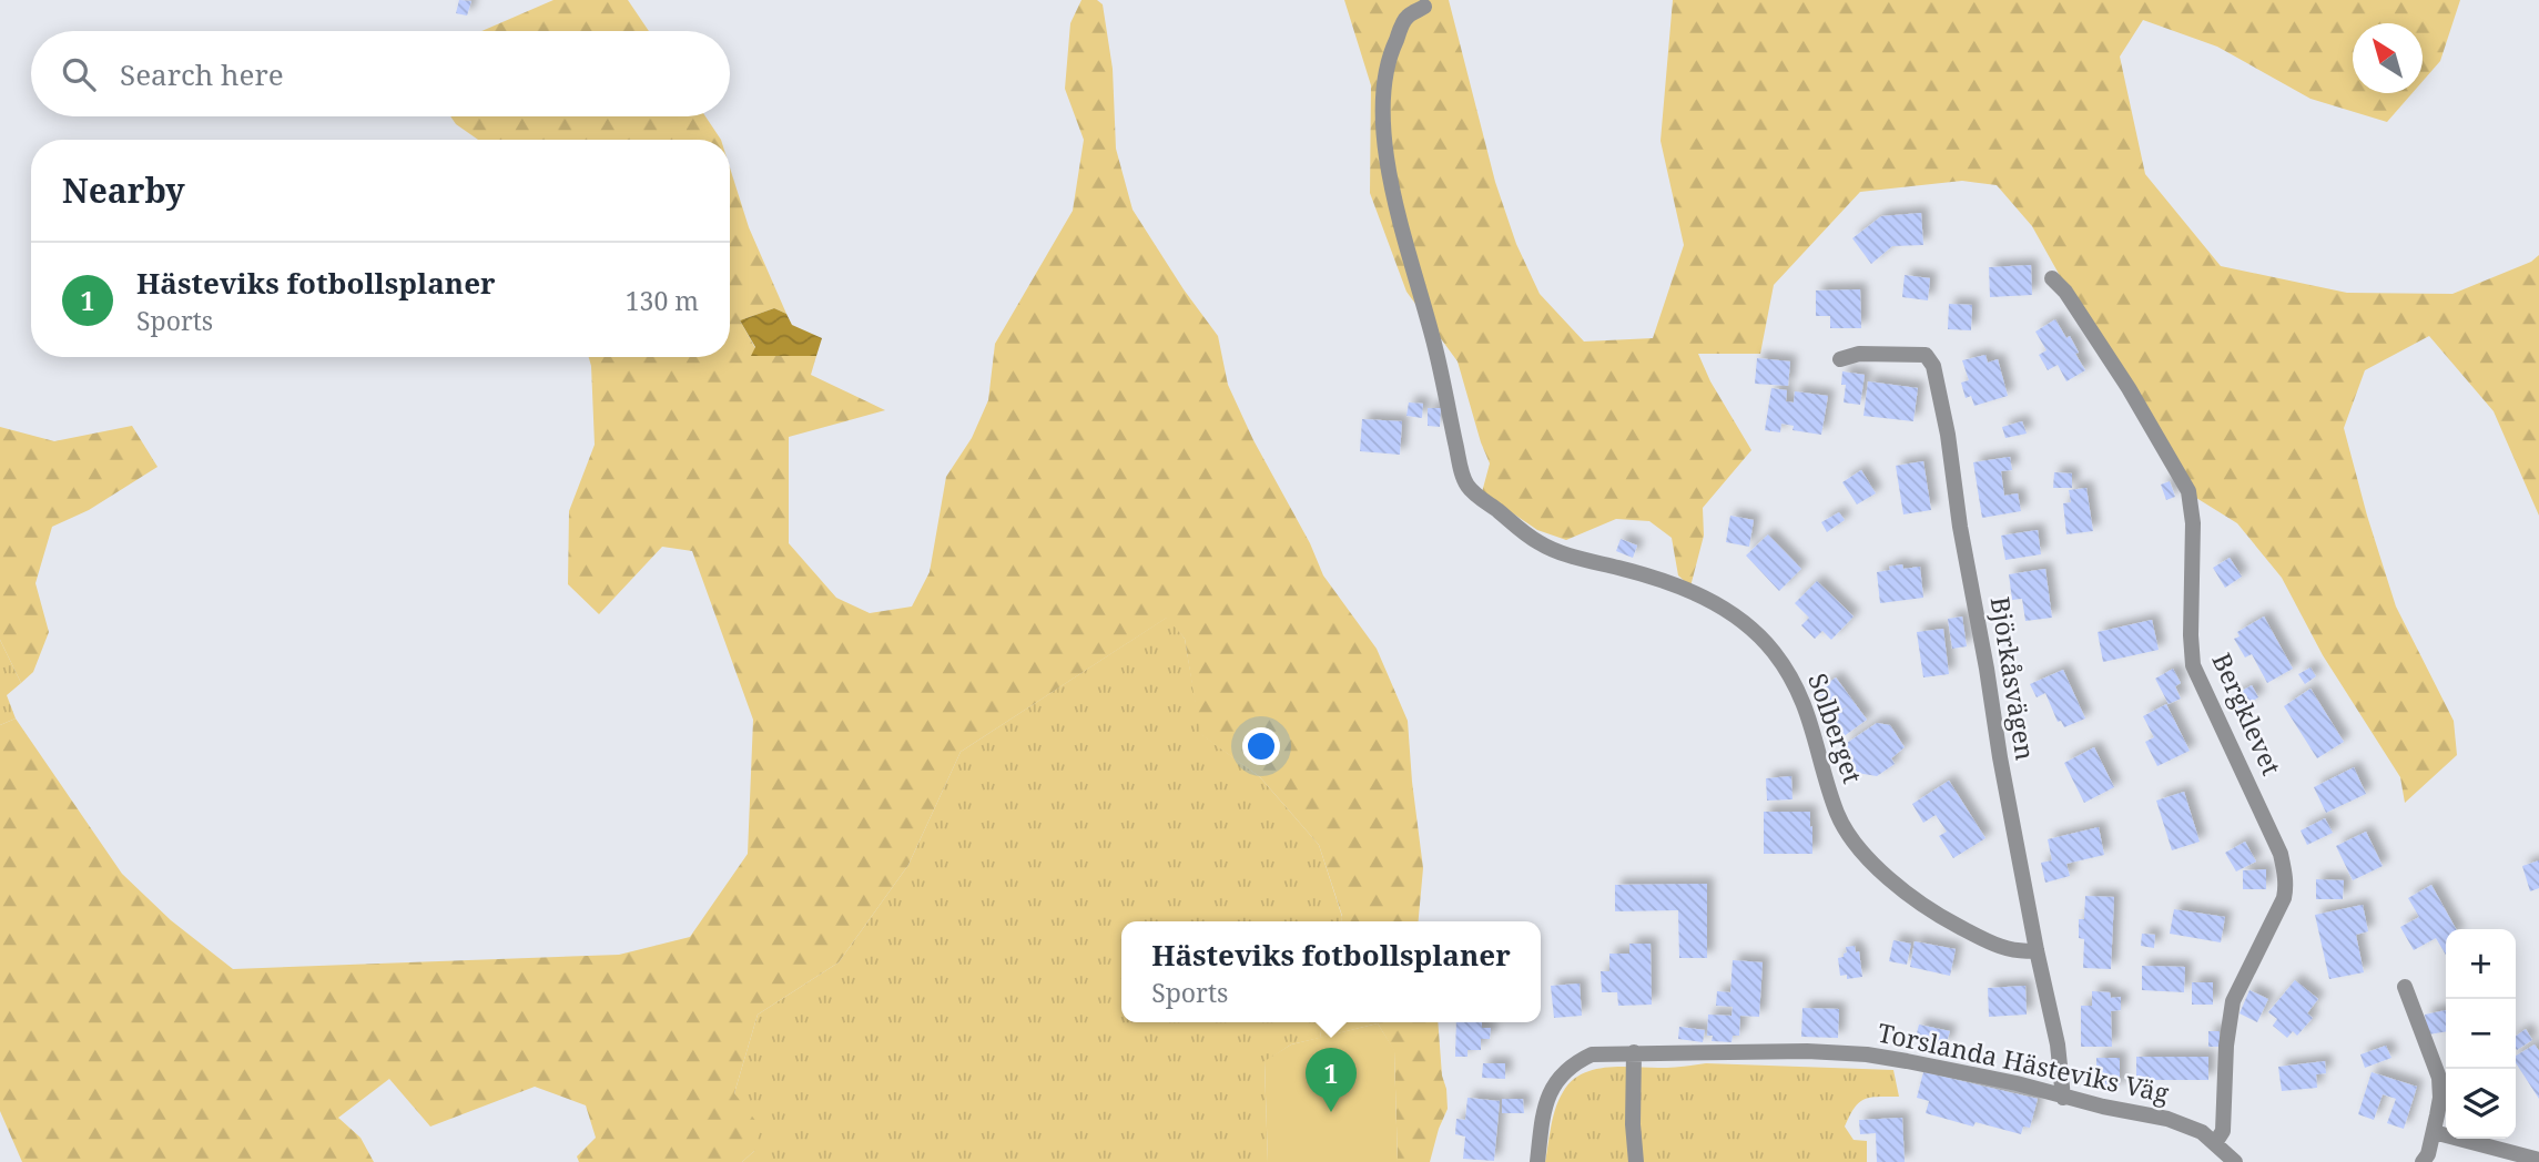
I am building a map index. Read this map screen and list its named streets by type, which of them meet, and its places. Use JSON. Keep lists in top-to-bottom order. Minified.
{"streets":{"street":["Björkåsvägen","Bergklevet","Solberget","Torslanda Hästeviks Väg"]},"crossings":[["Björkåsvägen","Solberget"],["Björkåsvägen","Torslanda Hästeviks Väg"],["Bergklevet","Torslanda Hästeviks Väg"]],"north":"top left","page":{"search":"Search here","heading":"Nearby","list":[{"mark":"1","name":"Hästeviks fotbollsplaner","note":"Sports","value":"130 m"}],"popup":["Hästeviks fotbollsplaner","Sports"],"map_buttons":["+","−"],"pins":"1"}}
